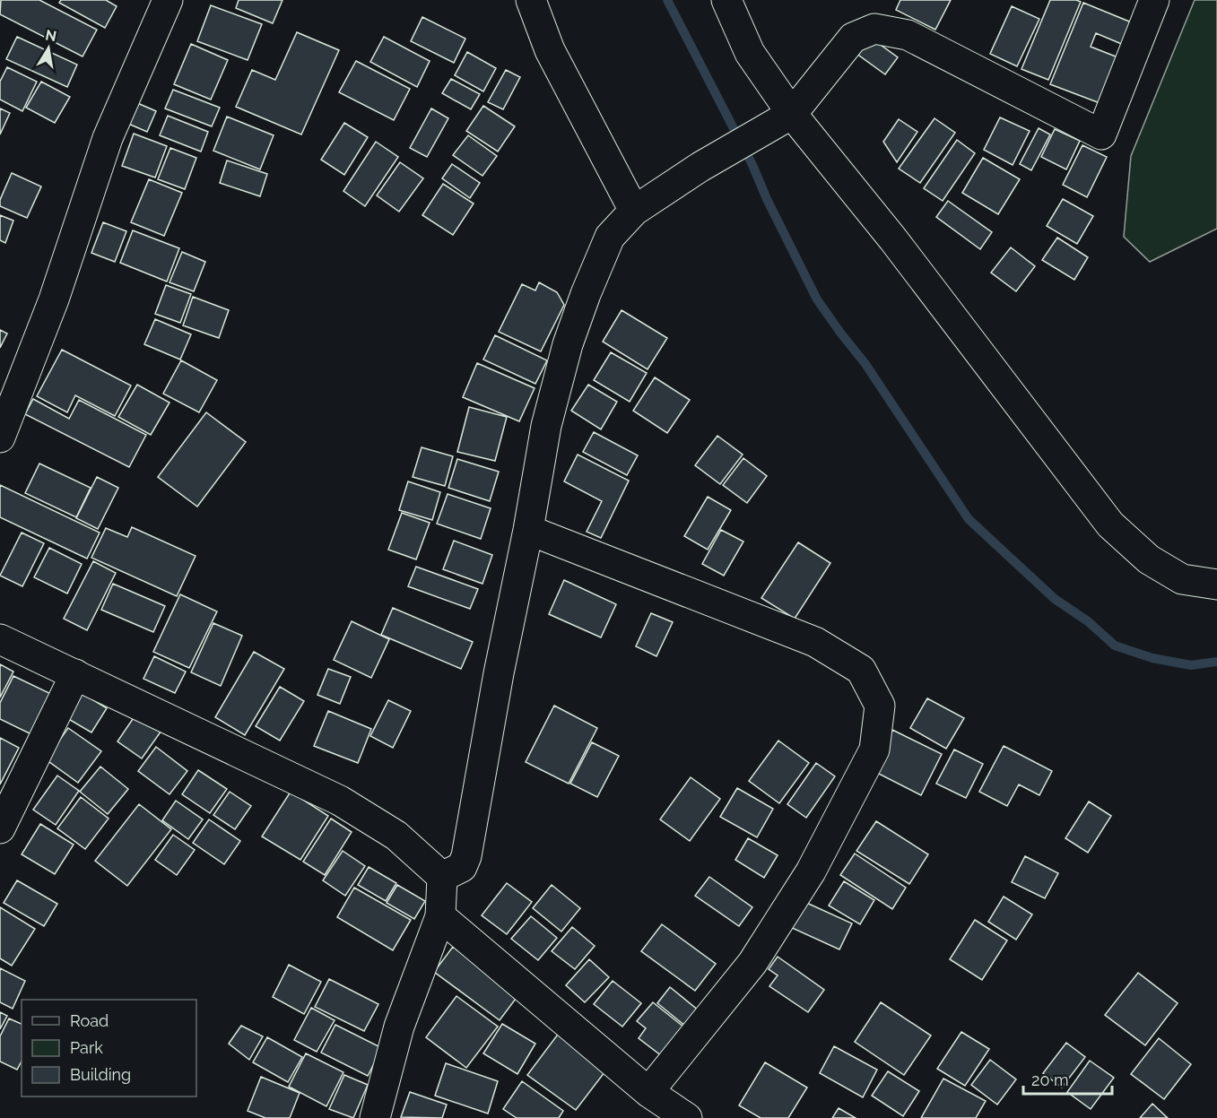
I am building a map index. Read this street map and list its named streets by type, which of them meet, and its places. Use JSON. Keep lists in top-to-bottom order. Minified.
{"legend":["Road","Park","Building"],"scale_bar":"20 m","north":"top"}
